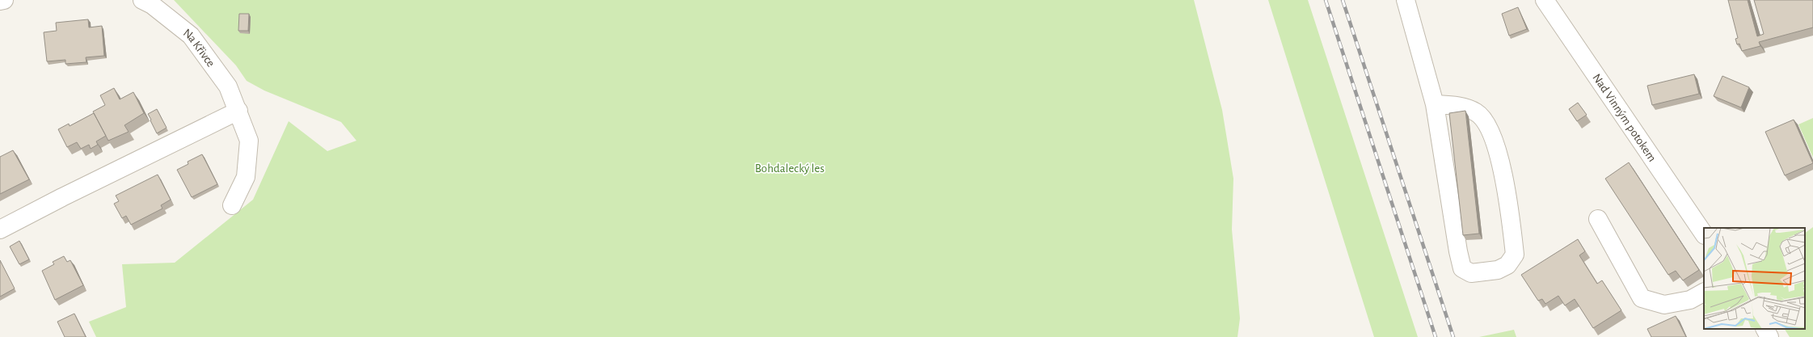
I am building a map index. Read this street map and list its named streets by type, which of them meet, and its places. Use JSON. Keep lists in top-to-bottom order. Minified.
{"streets":{"street":["Na Křivce","Nad Vinným potokem"]},"parks":["Bohdalecký les"]}
